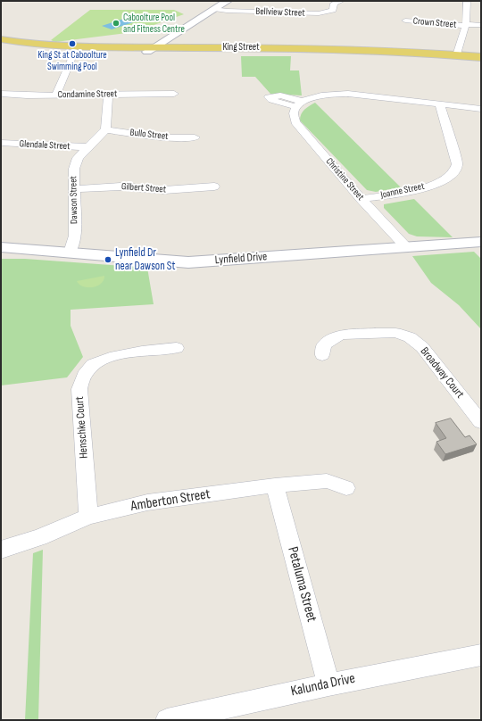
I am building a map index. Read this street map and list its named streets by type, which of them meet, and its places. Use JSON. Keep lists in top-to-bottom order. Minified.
{"streets":{"main road":["King Street"],"street":["Bellview Street","Crown Street","Condamine Street","Bullo Street","Glendale Street","Christine Street","Gilbert Street","Joanne Street","Dawson Street","Lynfield Drive","Broadway Court","Henschke Court","Amberton Street","Petaluma Street","Kalunda Drive"]},"crossings":[["Bullo Street","Dawson Street"],["Glendale Street","Dawson Street"],["Christine Street","Joanne Street"],["Christine Street","Lynfield Drive"],["Gilbert Street","Dawson Street"],["Dawson Street","Lynfield Drive"],["Henschke Court","Amberton Street"],["Amberton Street","Petaluma Street"],["Petaluma Street","Kalunda Drive"]],"places":["Caboolture Pool and Fitness Centre","King St at Caboolture Swimming Pool","Lynfield Dr near Dawson St"]}
